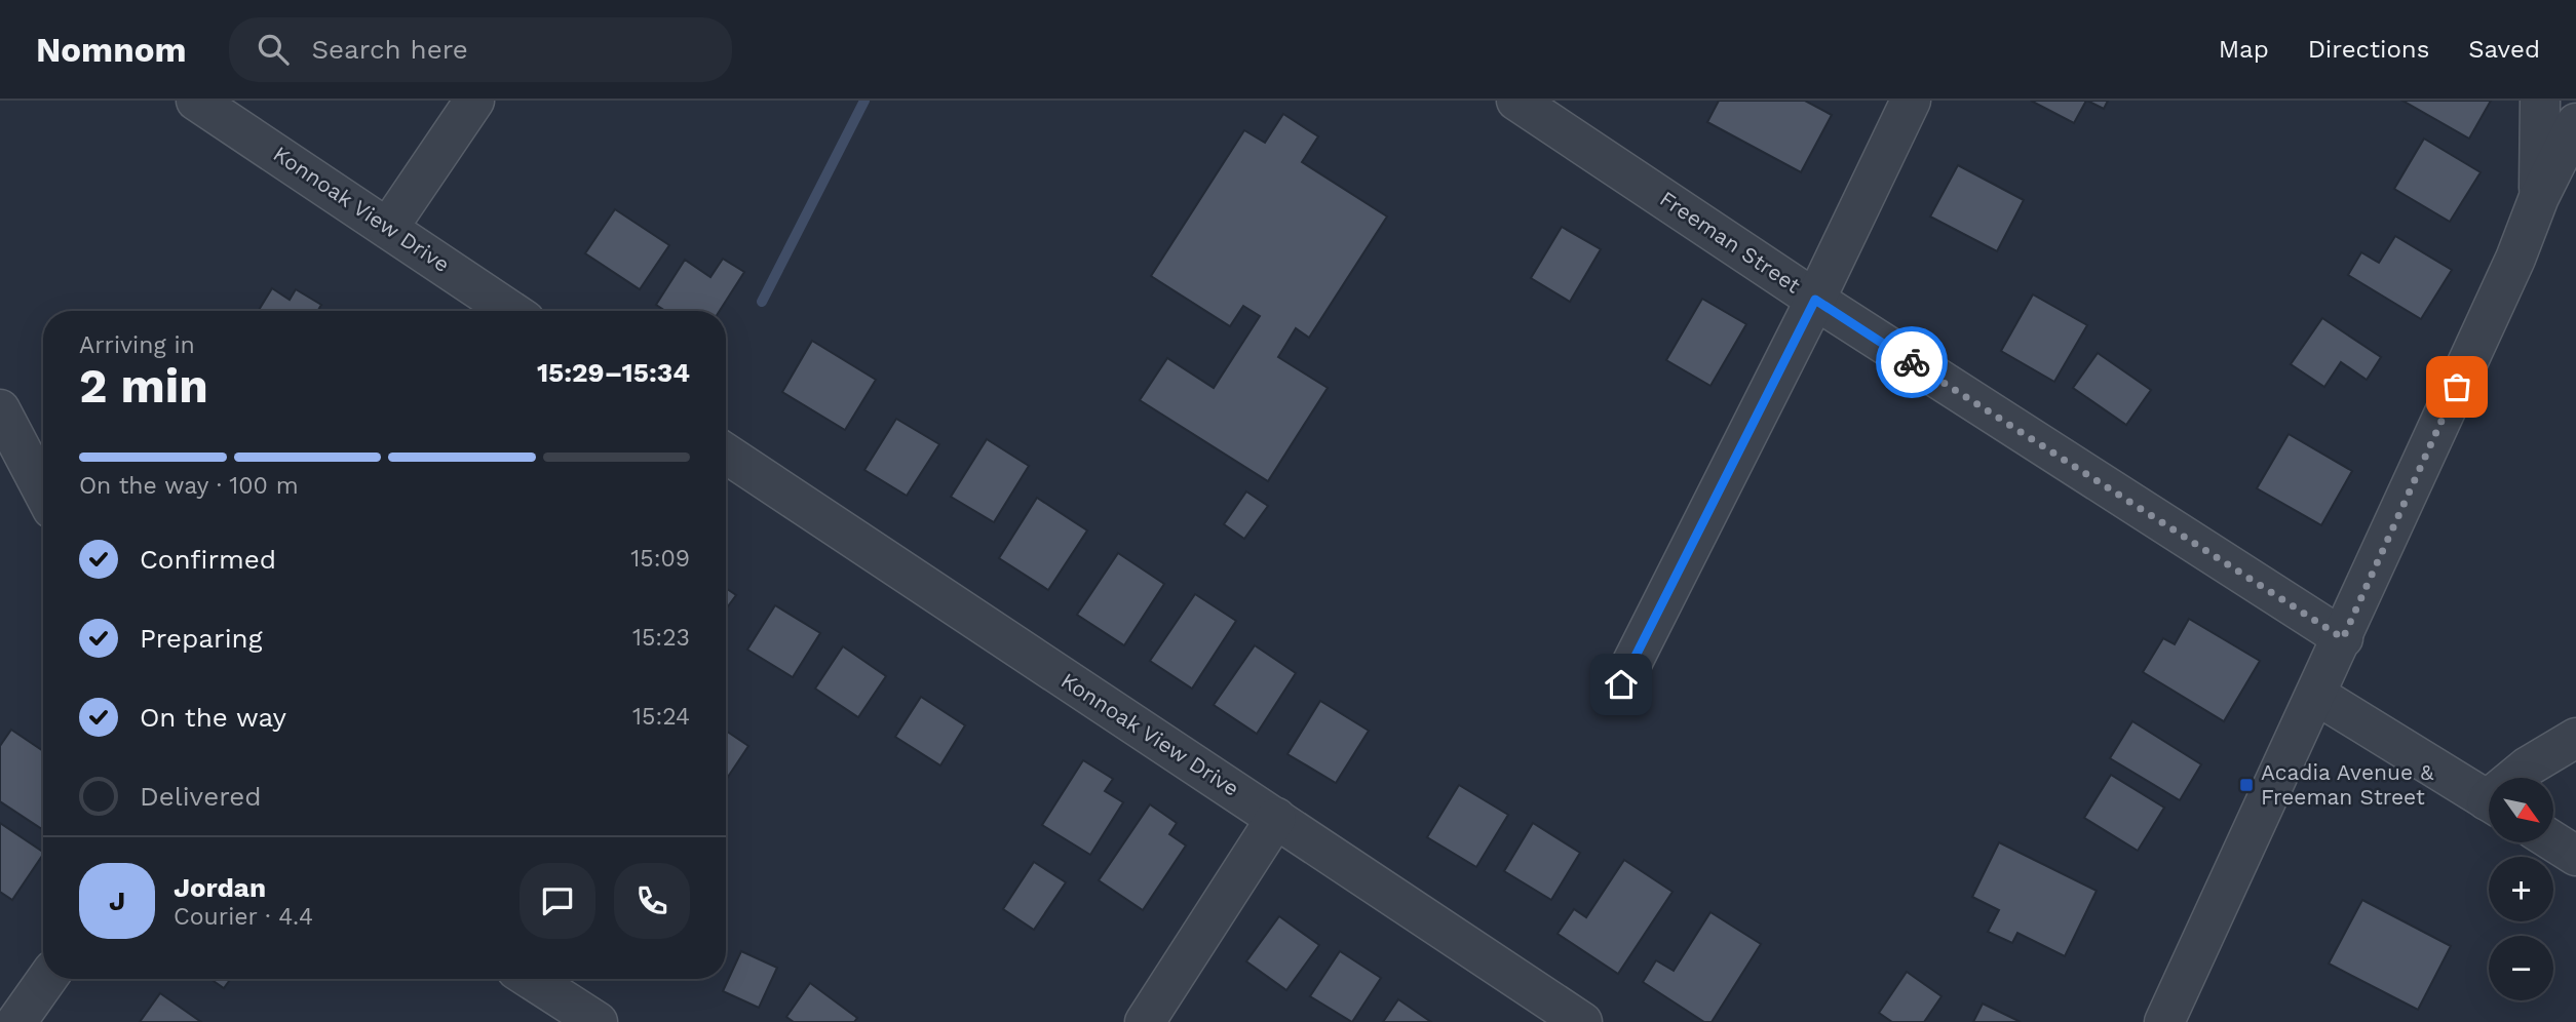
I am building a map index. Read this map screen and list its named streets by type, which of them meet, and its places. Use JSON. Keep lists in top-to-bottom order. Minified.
{"streets":{"street":["Konnoak View Drive","Freeman Street"]},"places":{"transit":["Acadia Avenue & Freeman Street"]},"north":"bottom right","page":{"header":"Nomnom","search":"Search here","nav":["Map","Directions","Saved"],"heading":["2 min","Arriving in","15:29–15:34"],"panel":["Jordan","Courier · 4.4"],"bar":"On the way · 100 m","list":[["Confirmed","15:09"],["Preparing","15:23"],["On the way","15:24"],"Delivered"],"map_buttons":["+","−"],"round":"J"}}
